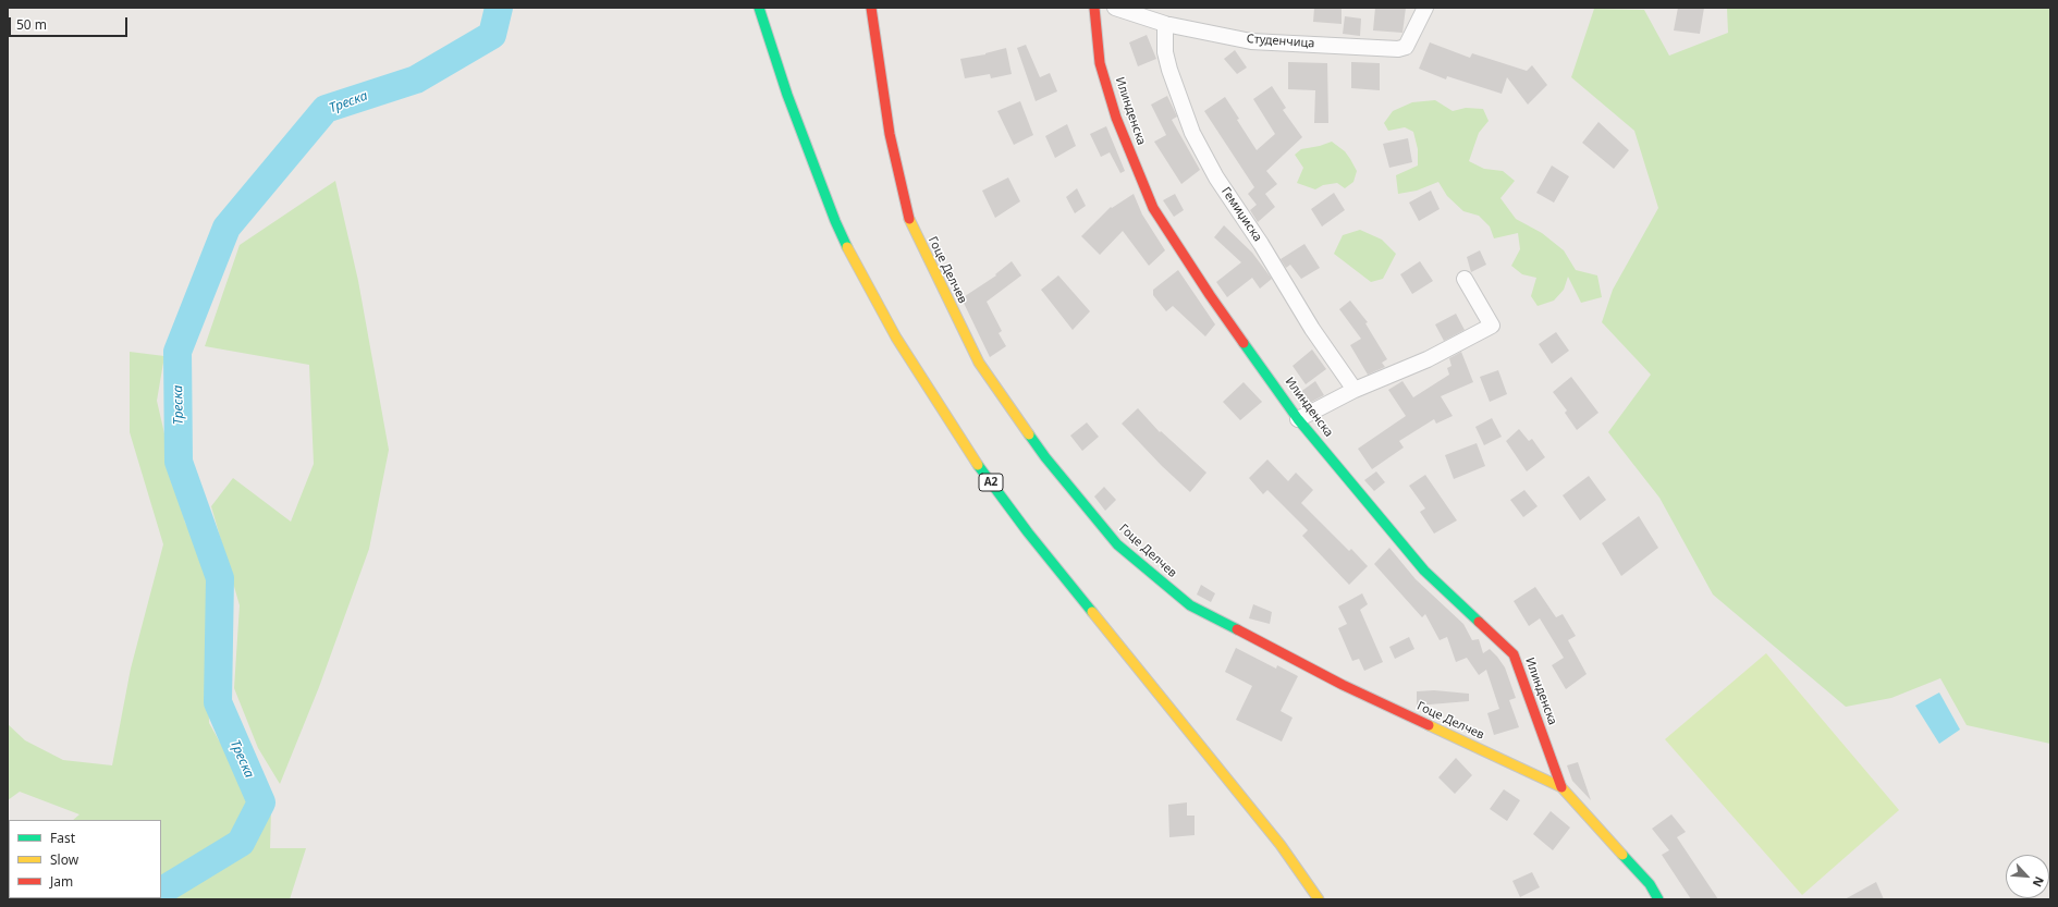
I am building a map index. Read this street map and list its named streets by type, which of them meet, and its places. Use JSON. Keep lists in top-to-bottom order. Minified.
{"streets":{"street":["Студенчица","Илинденска","Гемиџиска","Гоце Делчев","A2"]},"crossings":[["Студенчица","Гемиџиска"],["Илинденска","Гоце Делчев"]],"water":["Треска"],"legend":["Fast","Slow","Jam"],"scale_bar":"50 m","north":"bottom right"}
